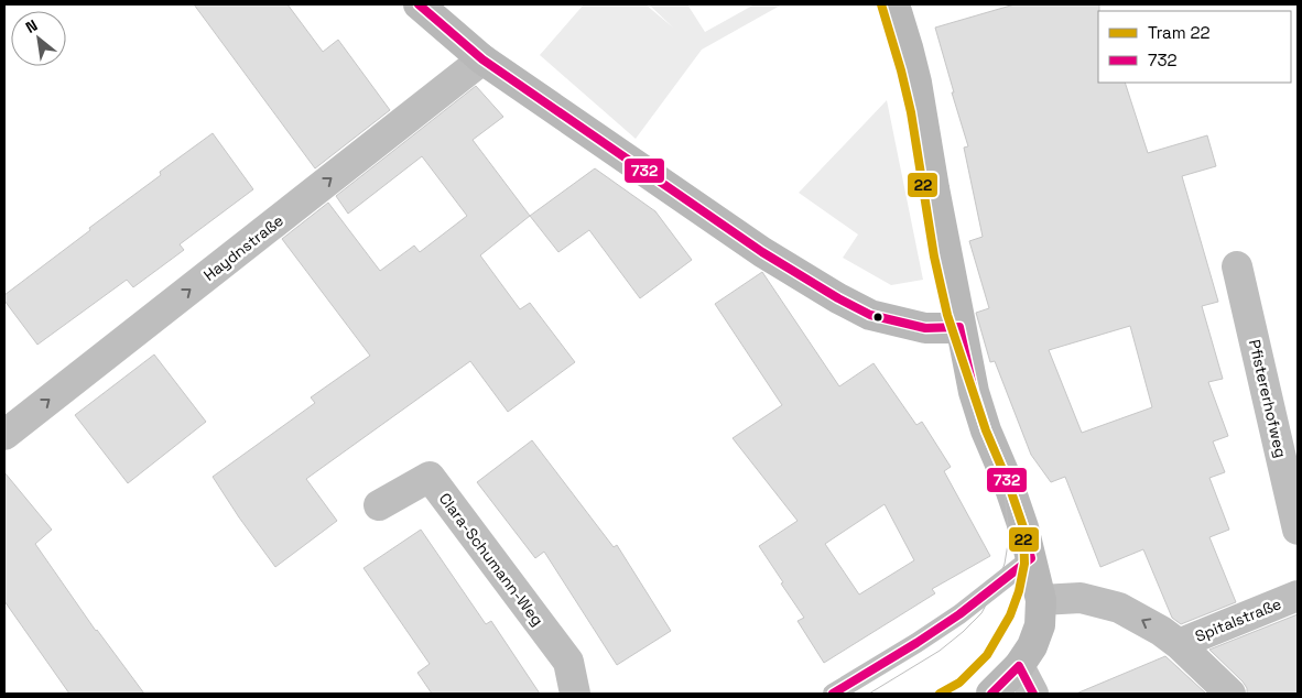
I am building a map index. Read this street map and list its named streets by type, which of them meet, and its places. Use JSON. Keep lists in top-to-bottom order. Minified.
{"streets":{"street":["Haydnstraße","Pfistererhofweg","Clara-Schumann-Weg","Spitalstraße"]},"one_way":["Haydnstraße"],"lines":["tram line 22","transit line 732"],"legend":["Tram 22","732"],"north":"top left"}
